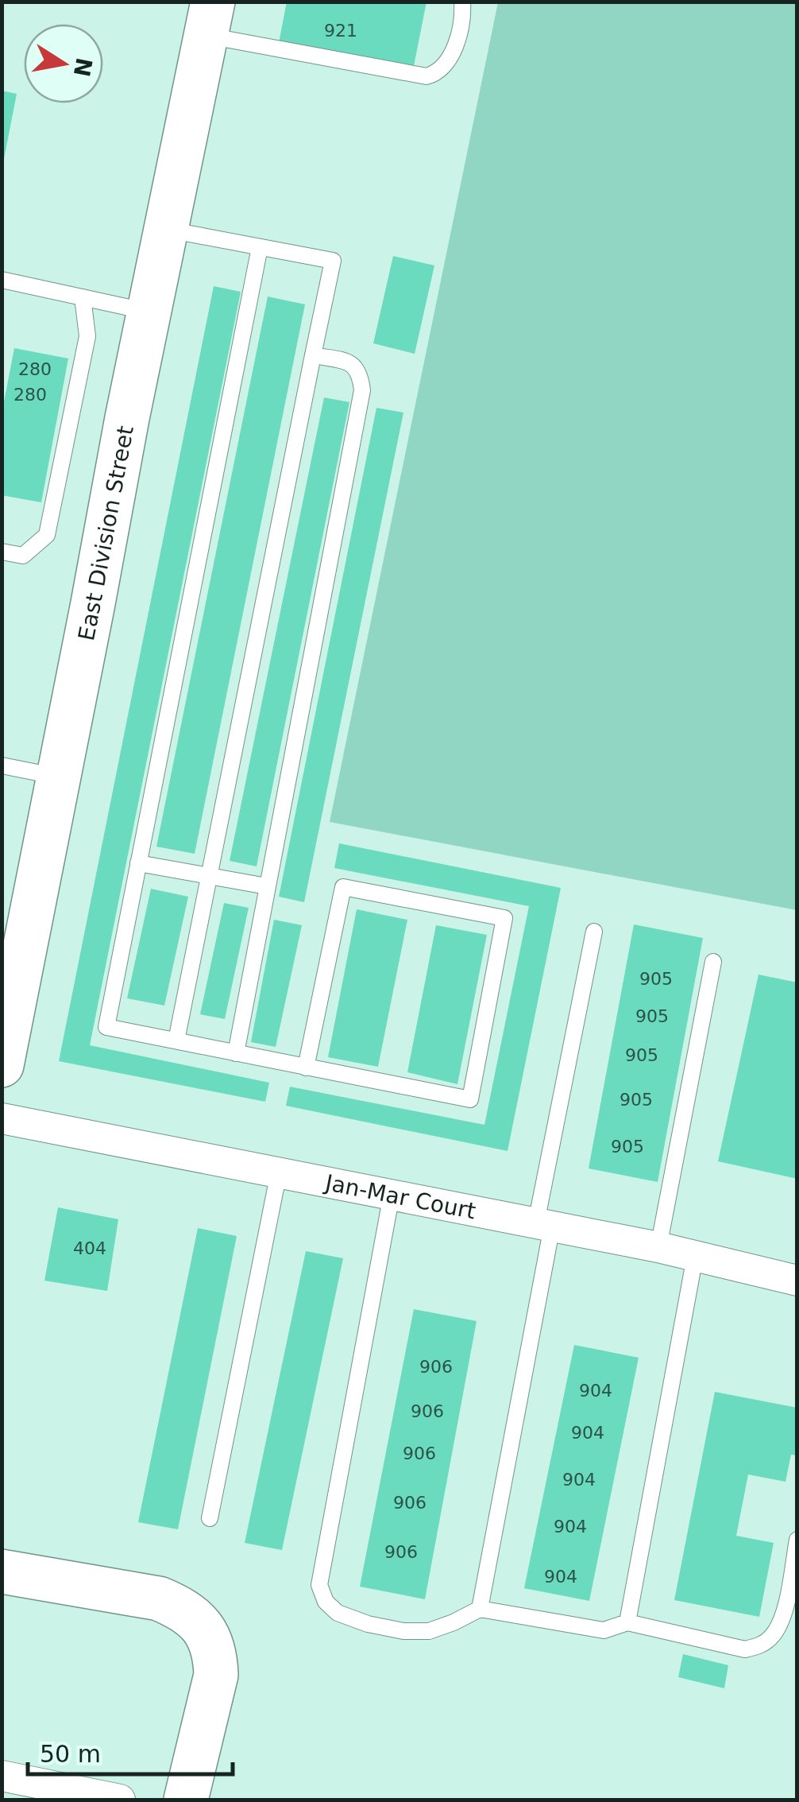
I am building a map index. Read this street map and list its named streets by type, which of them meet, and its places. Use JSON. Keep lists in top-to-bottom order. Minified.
{"streets":{"street":["East Division Street","Jan-Mar Court"]},"house_numbers":["921","280","280","905","905","905","905","905","404","906","904","906","904","906","904","906","904","906","904"],"scale_bar":"50 m","north":"right"}
